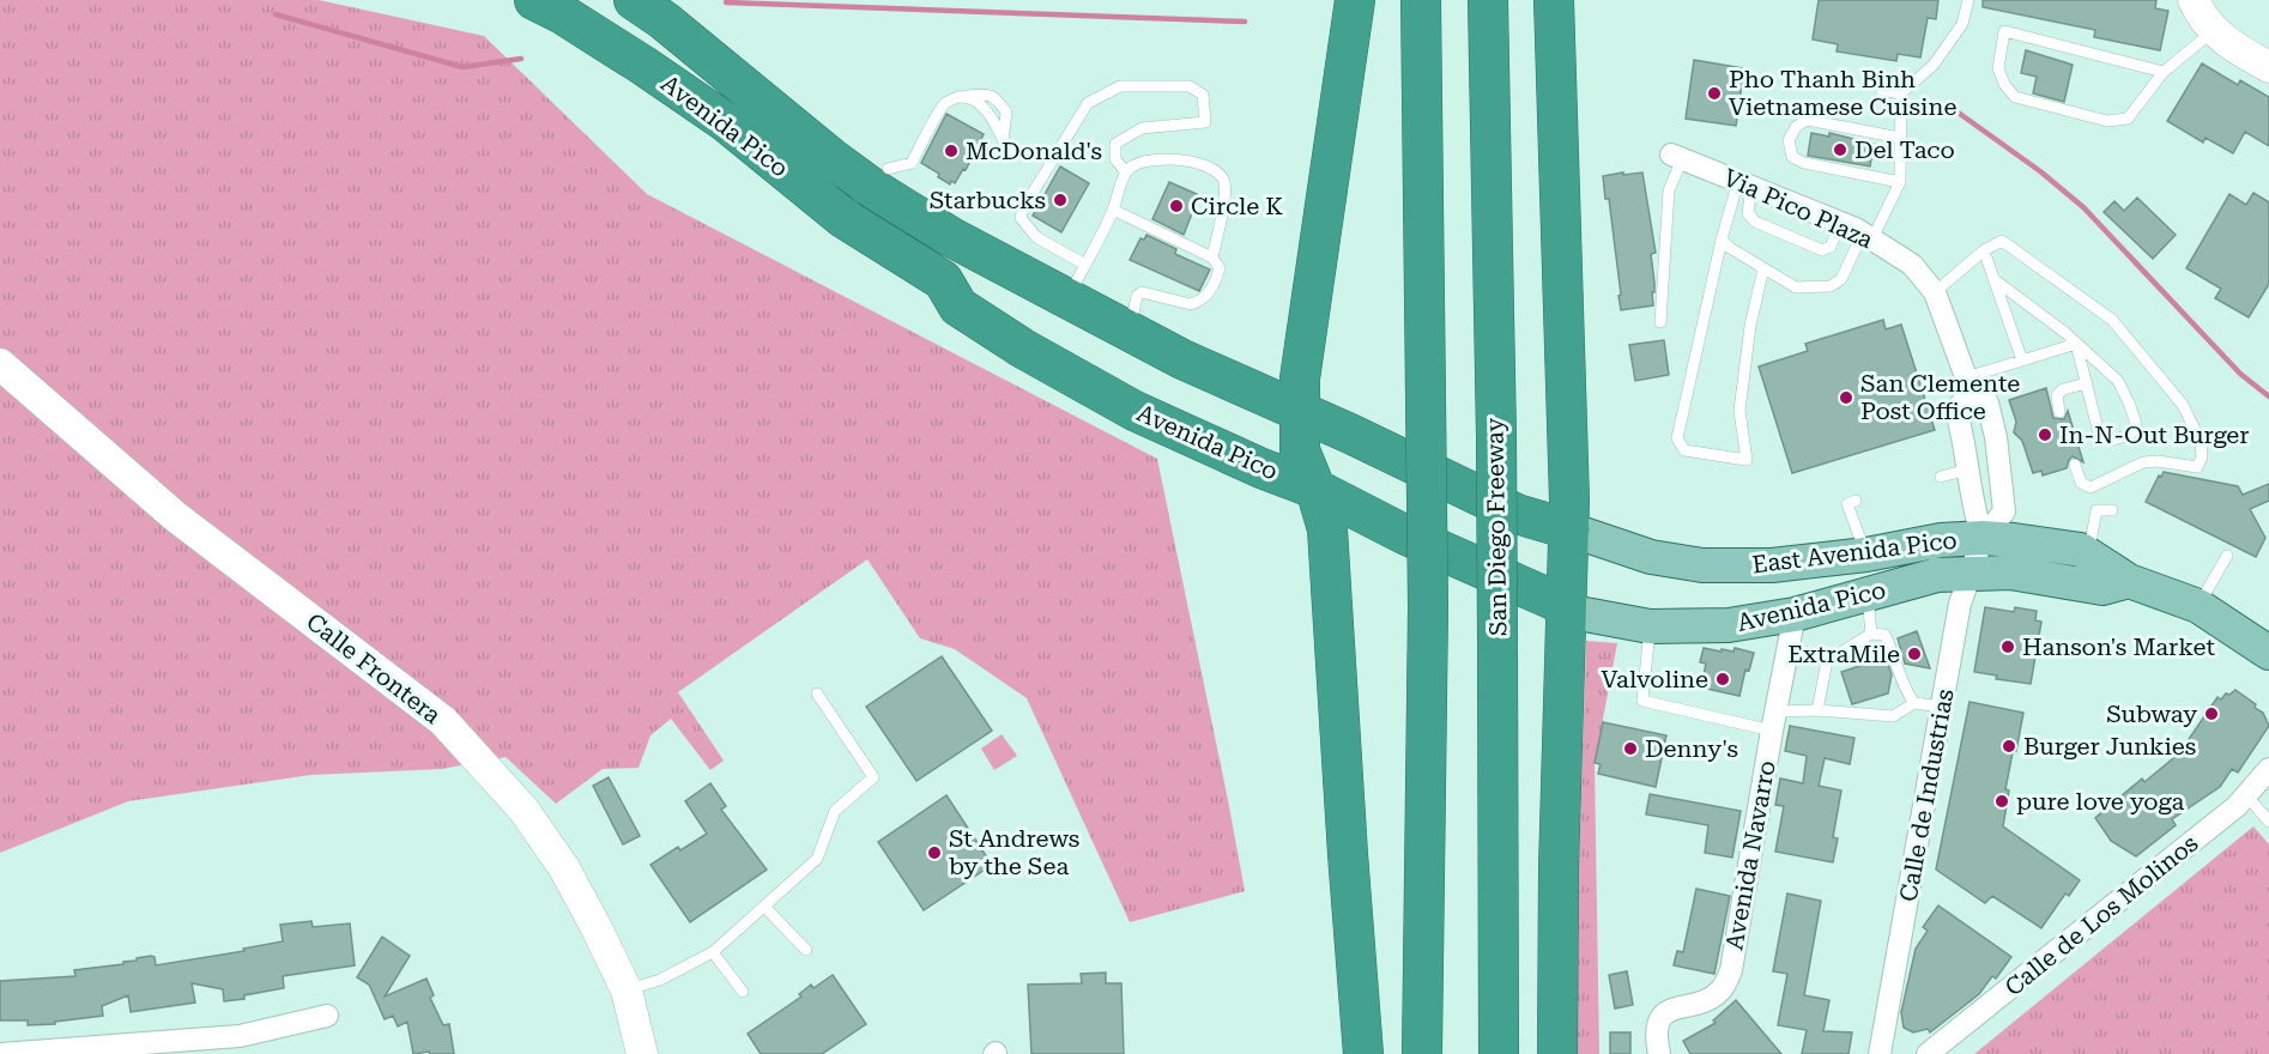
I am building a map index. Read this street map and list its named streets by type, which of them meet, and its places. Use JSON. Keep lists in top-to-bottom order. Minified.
{"streets":{"highway":["Avenida Pico","San Diego Freeway","East Avenida Pico"],"street":["Via Pico Plaza","Calle Frontera","Calle de Industrias","Avenida Navarro","Calle de Los Molinos"]},"crossings":[["Avenida Pico","East Avenida Pico"],["Avenida Pico","Calle de Industrias"],["Avenida Pico","Avenida Navarro"],["Via Pico Plaza","East Avenida Pico"],["Via Pico Plaza","Calle de Industrias"],["East Avenida Pico","Calle de Industrias"]],"places":["Pho Thanh Binh Vietnamese Cuisine","Del Taco","McDonald's","Starbucks","Circle K","San Clemente Post Office","In-N-Out Burger","Hanson's Market","ExtraMile","Valvoline","Subway","Burger Junkies","Denny's","pure love yoga","St Andrews by the Sea"]}
